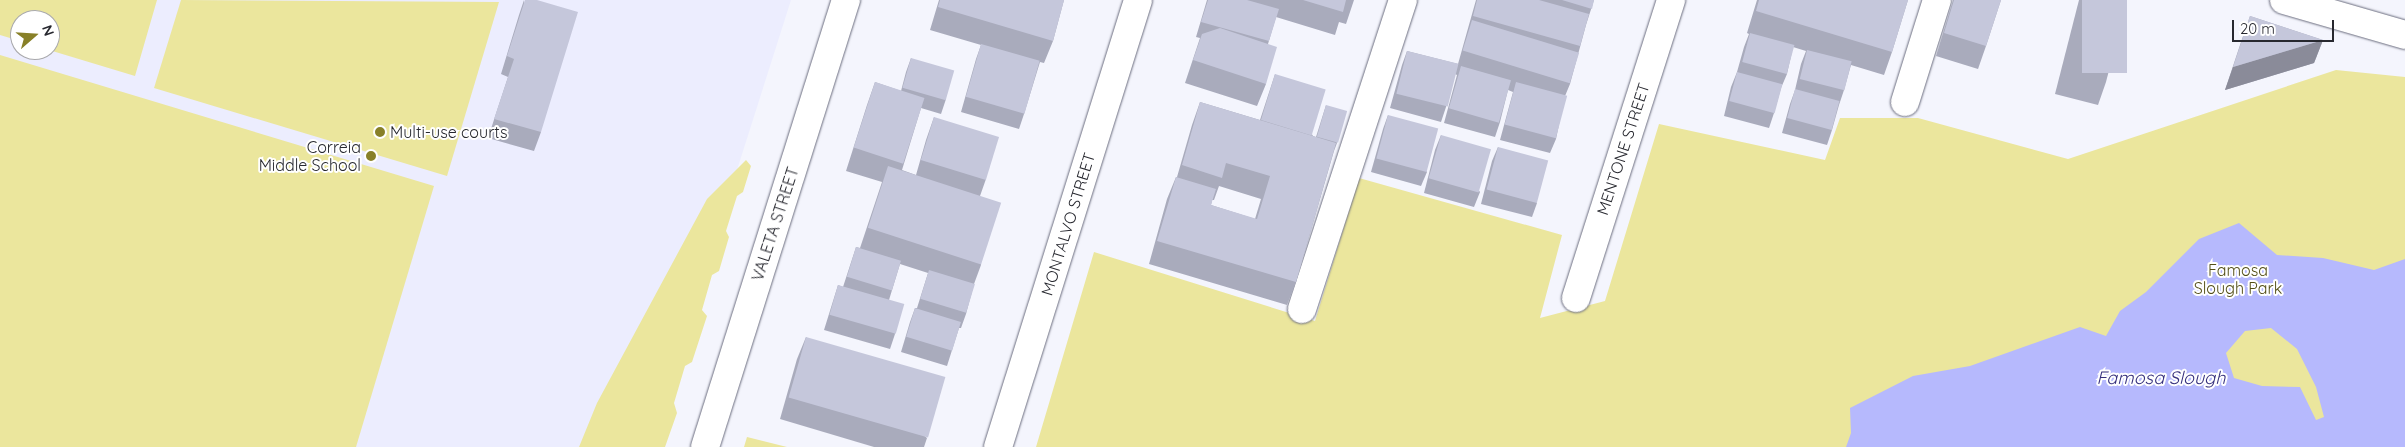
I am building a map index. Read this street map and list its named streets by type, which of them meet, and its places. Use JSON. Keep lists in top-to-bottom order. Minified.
{"streets":{"street":["MENTONE STREET","VALETA STREET","MONTALVO STREET"]},"water":["Famosa Slough"],"parks":["Famosa Slough Park"],"places":["Multi-use courts","Correia Middle School"],"scale_bar":"20 m","north":"right"}
